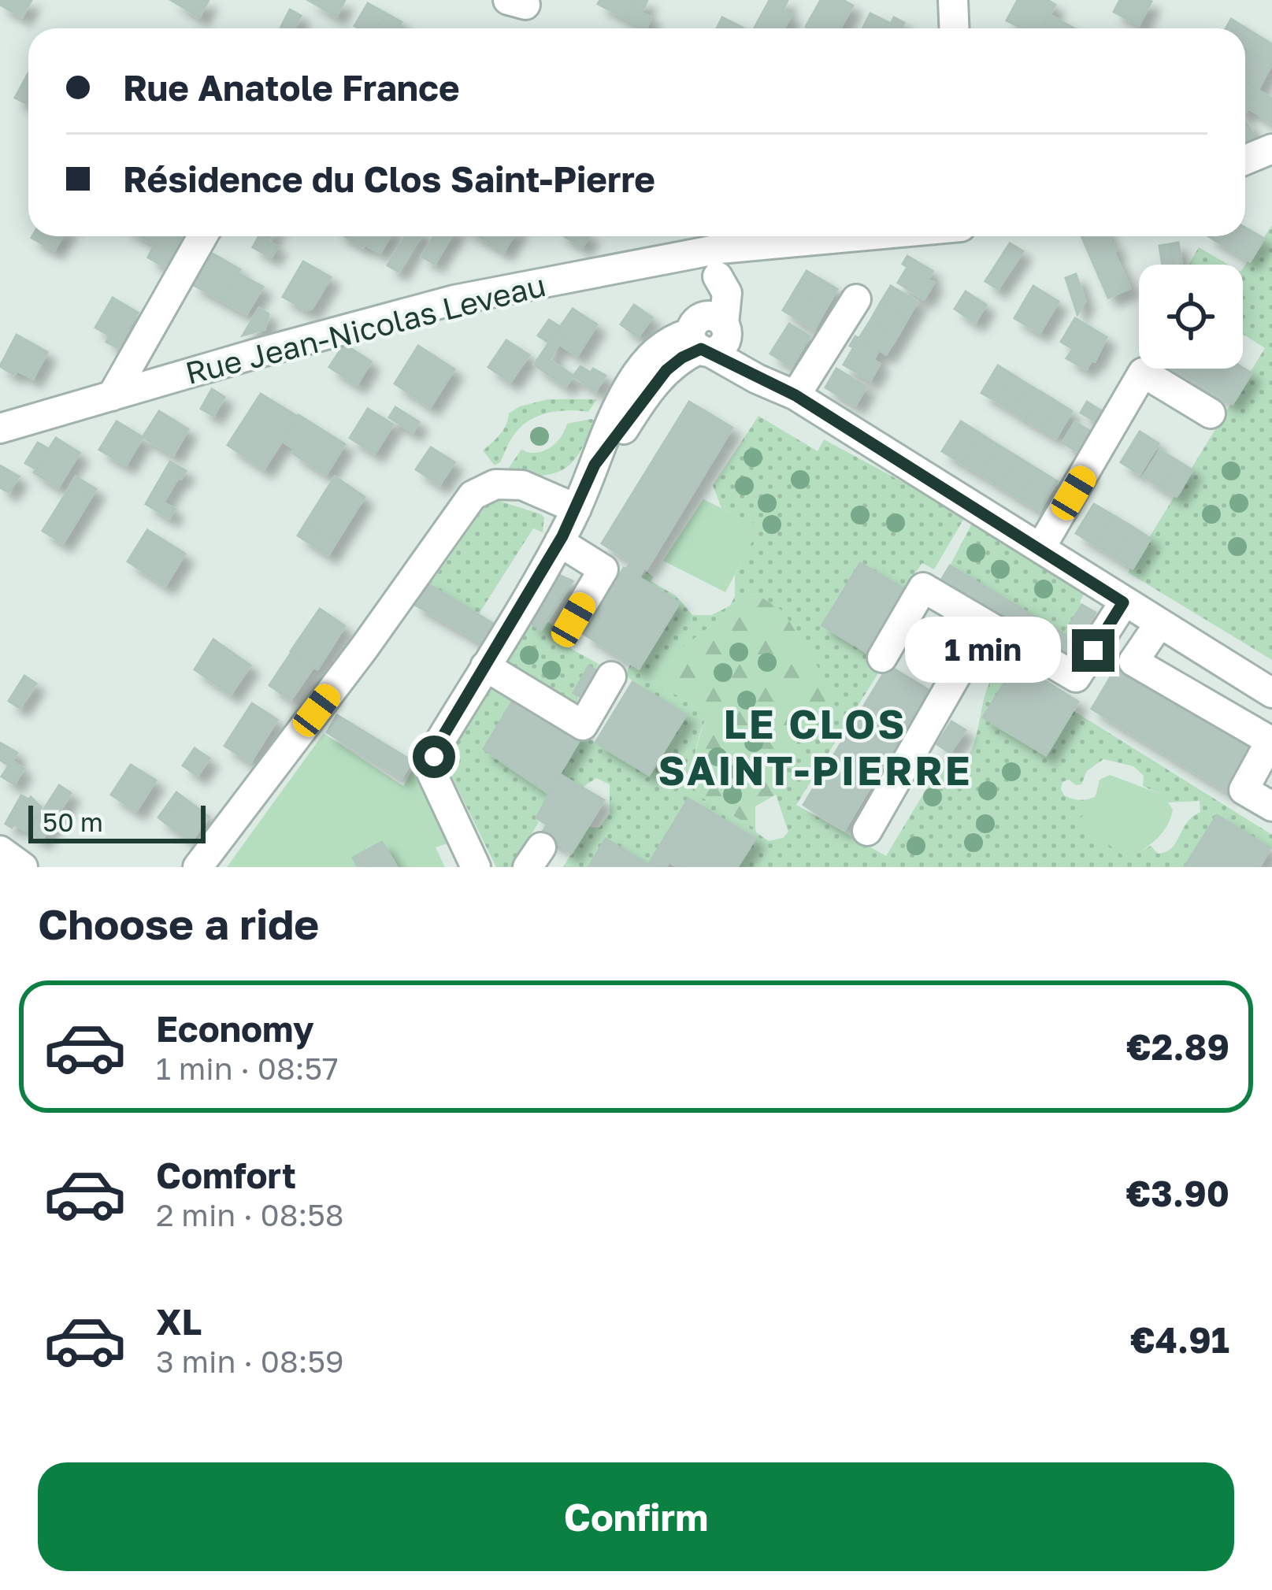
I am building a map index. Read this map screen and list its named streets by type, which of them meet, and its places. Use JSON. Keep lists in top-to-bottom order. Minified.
{"streets":{"street":["Rue Jean-Nicolas Leveau"]},"districts":["LE CLOS SAINT-PIERRE"],"scale_bar":"50 m","page":{"banner":["Rue Anatole France","Résidence du Clos Saint-Pierre"],"bubble":"1 min","scale":"50 m","heading":"Choose a ride","list":[{"name":"Economy","note":"1 min · 08:57","value":"€2.89"},{"name":"Comfort","note":"2 min · 08:58","value":"€3.90"},{"name":"XL","note":"3 min · 08:59","value":"€4.91"}],"buttons":"Confirm"}}
